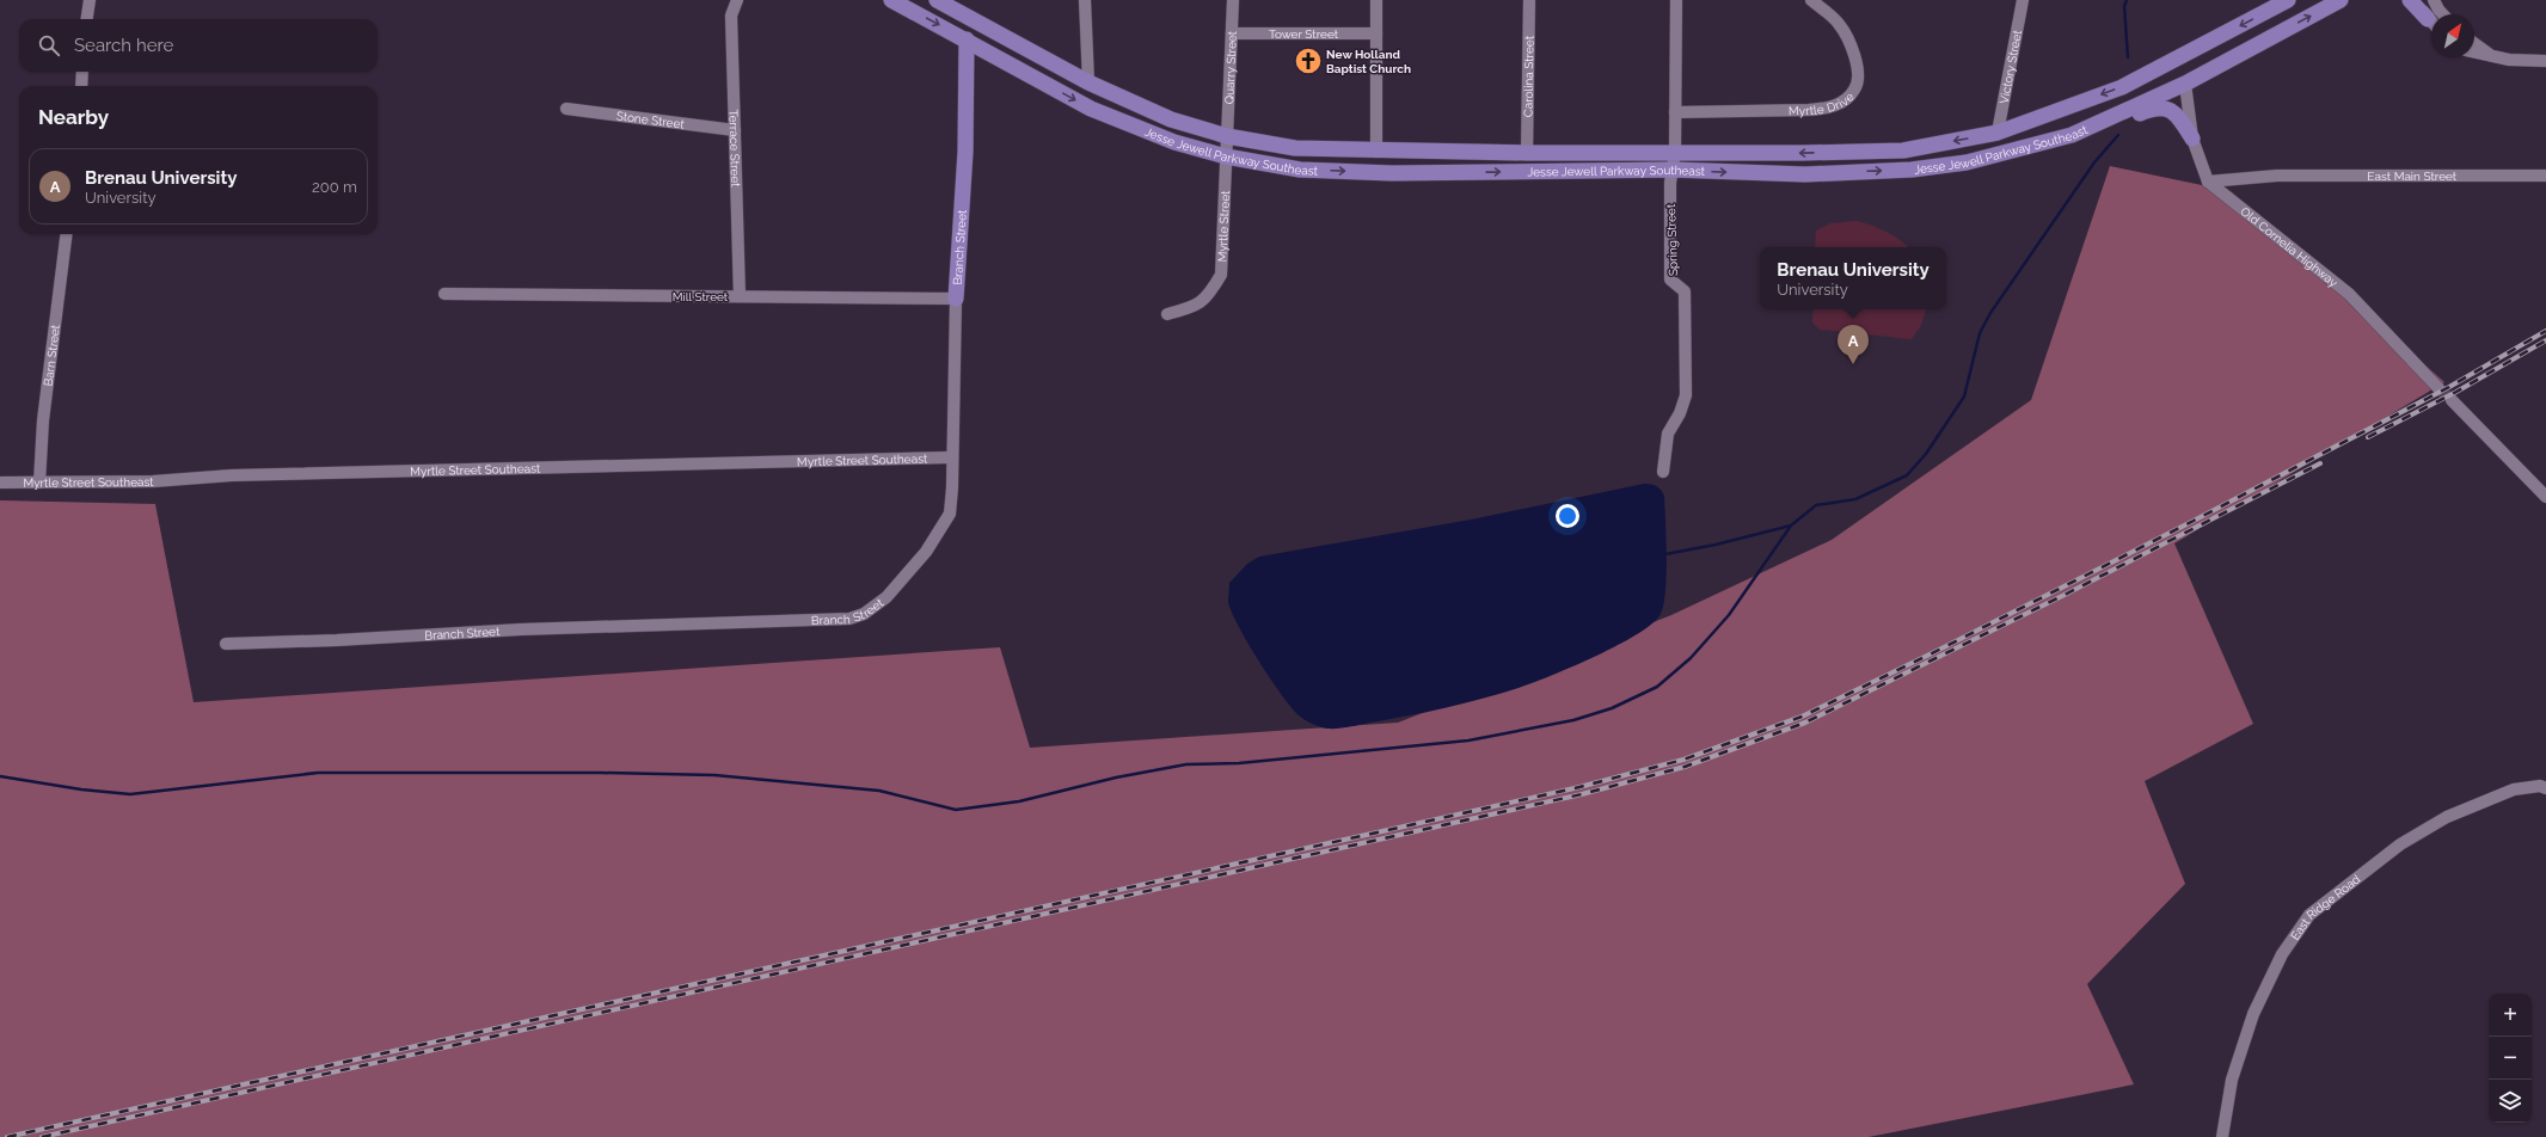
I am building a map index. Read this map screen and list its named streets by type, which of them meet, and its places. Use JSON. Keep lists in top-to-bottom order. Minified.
{"streets":{"main road":["Jesse Jewell Parkway Southeast","Branch Street"],"street":["Tower Street","Victory Street","Quarry Street","Carolina Street","Myrtle Drive","Stone Street","Terrace Street","East Main Street","Myrtle Street","Spring Street","Old Cornelia Highway","Mill Street","Barn Street","Myrtle Street Southeast","East Ridge Road"]},"crossings":[["Tower Street","Quarry Street"],["Victory Street","Jesse Jewell Parkway Southeast"],["Quarry Street","Jesse Jewell Parkway Southeast"],["Quarry Street","Myrtle Street"],["Carolina Street","Jesse Jewell Parkway Southeast"],["Myrtle Drive","Spring Street"],["Stone Street","Terrace Street"],["Terrace Street","Mill Street"],["Jesse Jewell Parkway Southeast","Myrtle Street"],["Jesse Jewell Parkway Southeast","Spring Street"],["Jesse Jewell Parkway Southeast","Branch Street"],["East Main Street","Old Cornelia Highway"],["Branch Street","Mill Street"],["Branch Street","Myrtle Street Southeast"],["Barn Street","Myrtle Street Southeast"]],"places":{"church":["New Holland Baptist Church"]},"north":"top right","page":{"search":"Search here","heading":"Nearby","list":[{"mark":"A","name":"Brenau University","note":"University","value":"200 m"}],"popup":["Brenau University","University"],"pins":"A","map_buttons":["+","−"]}}
